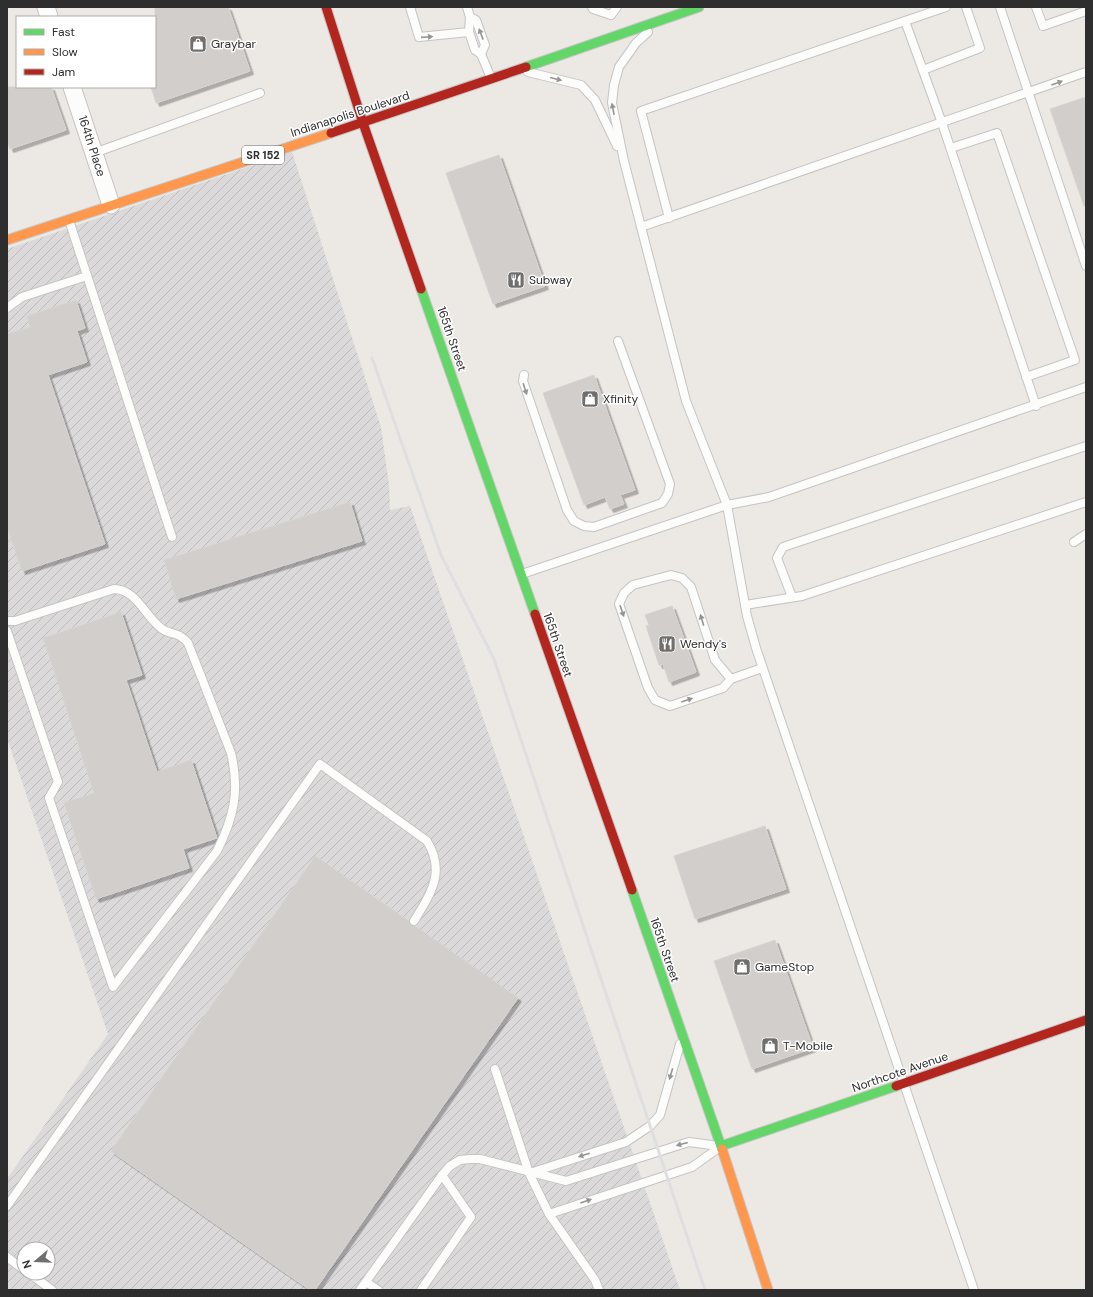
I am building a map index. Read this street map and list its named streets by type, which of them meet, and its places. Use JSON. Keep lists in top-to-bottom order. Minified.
{"streets":{"main road":["Indianapolis Boulevard","SR 152","165th Street","Northcote Avenue"],"street":["164th Place"]},"crossings":[["Indianapolis Boulevard","164th Place"],["Indianapolis Boulevard","165th Street"],["165th Street","Northcote Avenue"]],"places":{"shop":["Graybar","Xfinity","GameStop","T-Mobile"],"restaurant":["Subway","Wendy's"]},"legend":["Fast","Slow","Jam"],"north":"left"}
